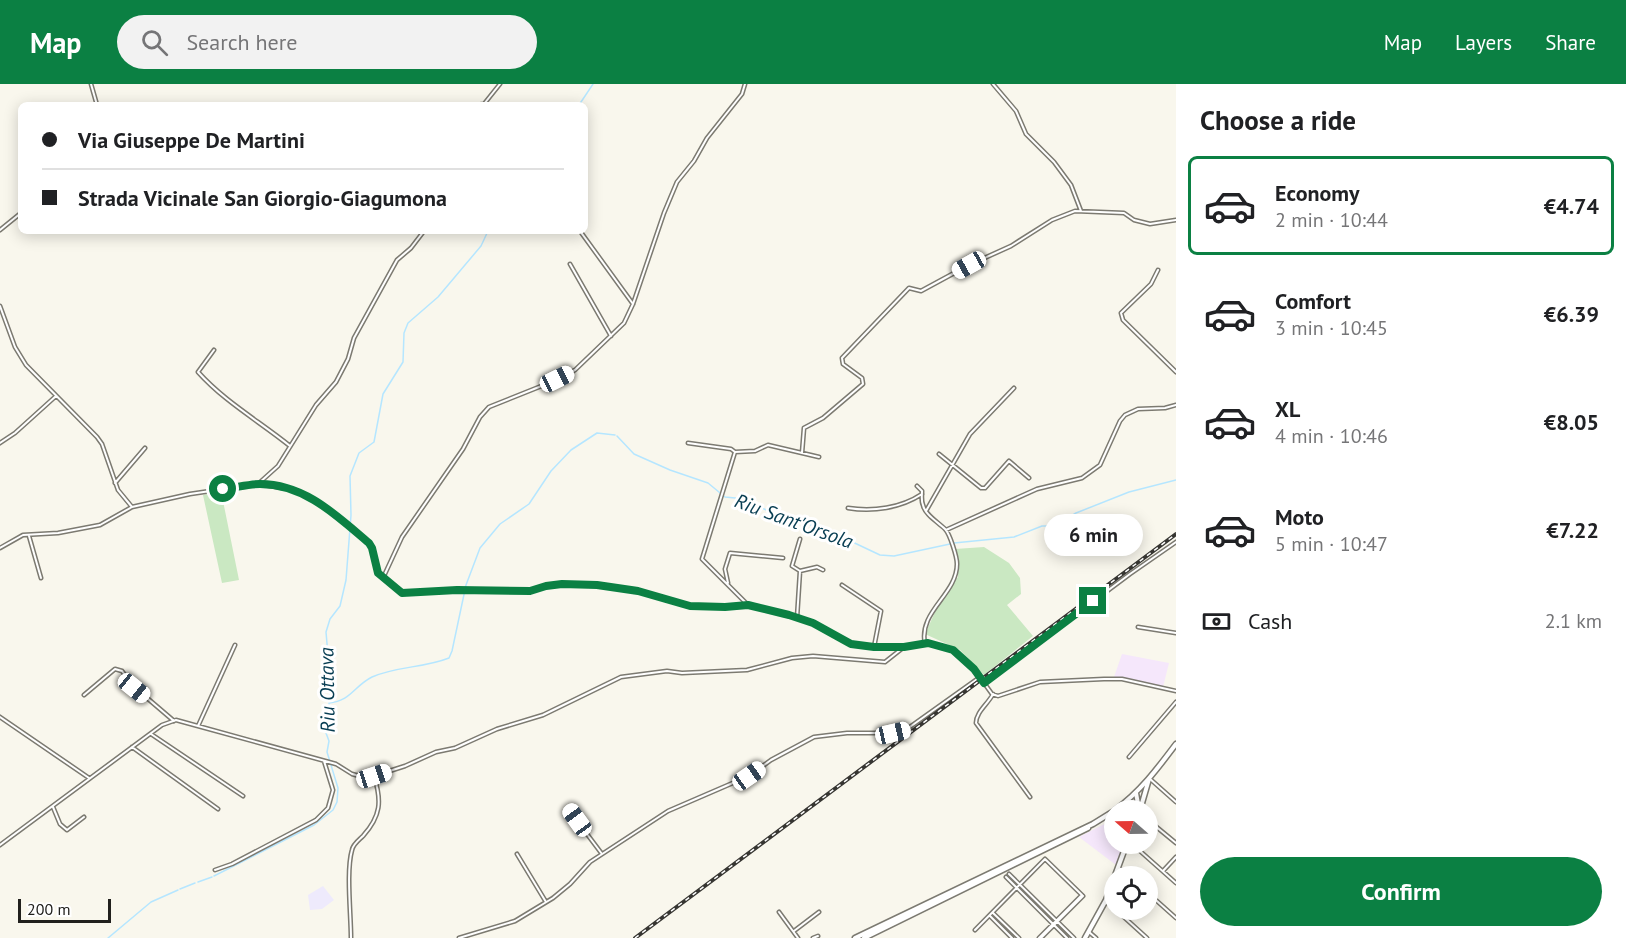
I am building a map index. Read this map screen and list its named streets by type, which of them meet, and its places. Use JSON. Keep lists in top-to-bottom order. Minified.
{"water":["Riu Sant'Orsola","Riu Ottava"],"scale_bar":"200 m","north":"left","page":{"header":"Map","search":"Search here","nav":["Map","Layers","Share"],"heading":"Choose a ride","banner":["Via Giuseppe De Martini","Strada Vicinale San Giorgio-Giagumona"],"list":[{"name":"Economy","note":"2 min · 10:44","value":"€4.74"},{"name":"Comfort","note":"3 min · 10:45","value":"€6.39"},{"name":"XL","note":"4 min · 10:46","value":"€8.05"},{"name":"Moto","note":"5 min · 10:47","value":"€7.22"}],"bubble":"6 min","pay":["Cash","2.1 km"],"buttons":"Confirm","scale":"200 m"}}
